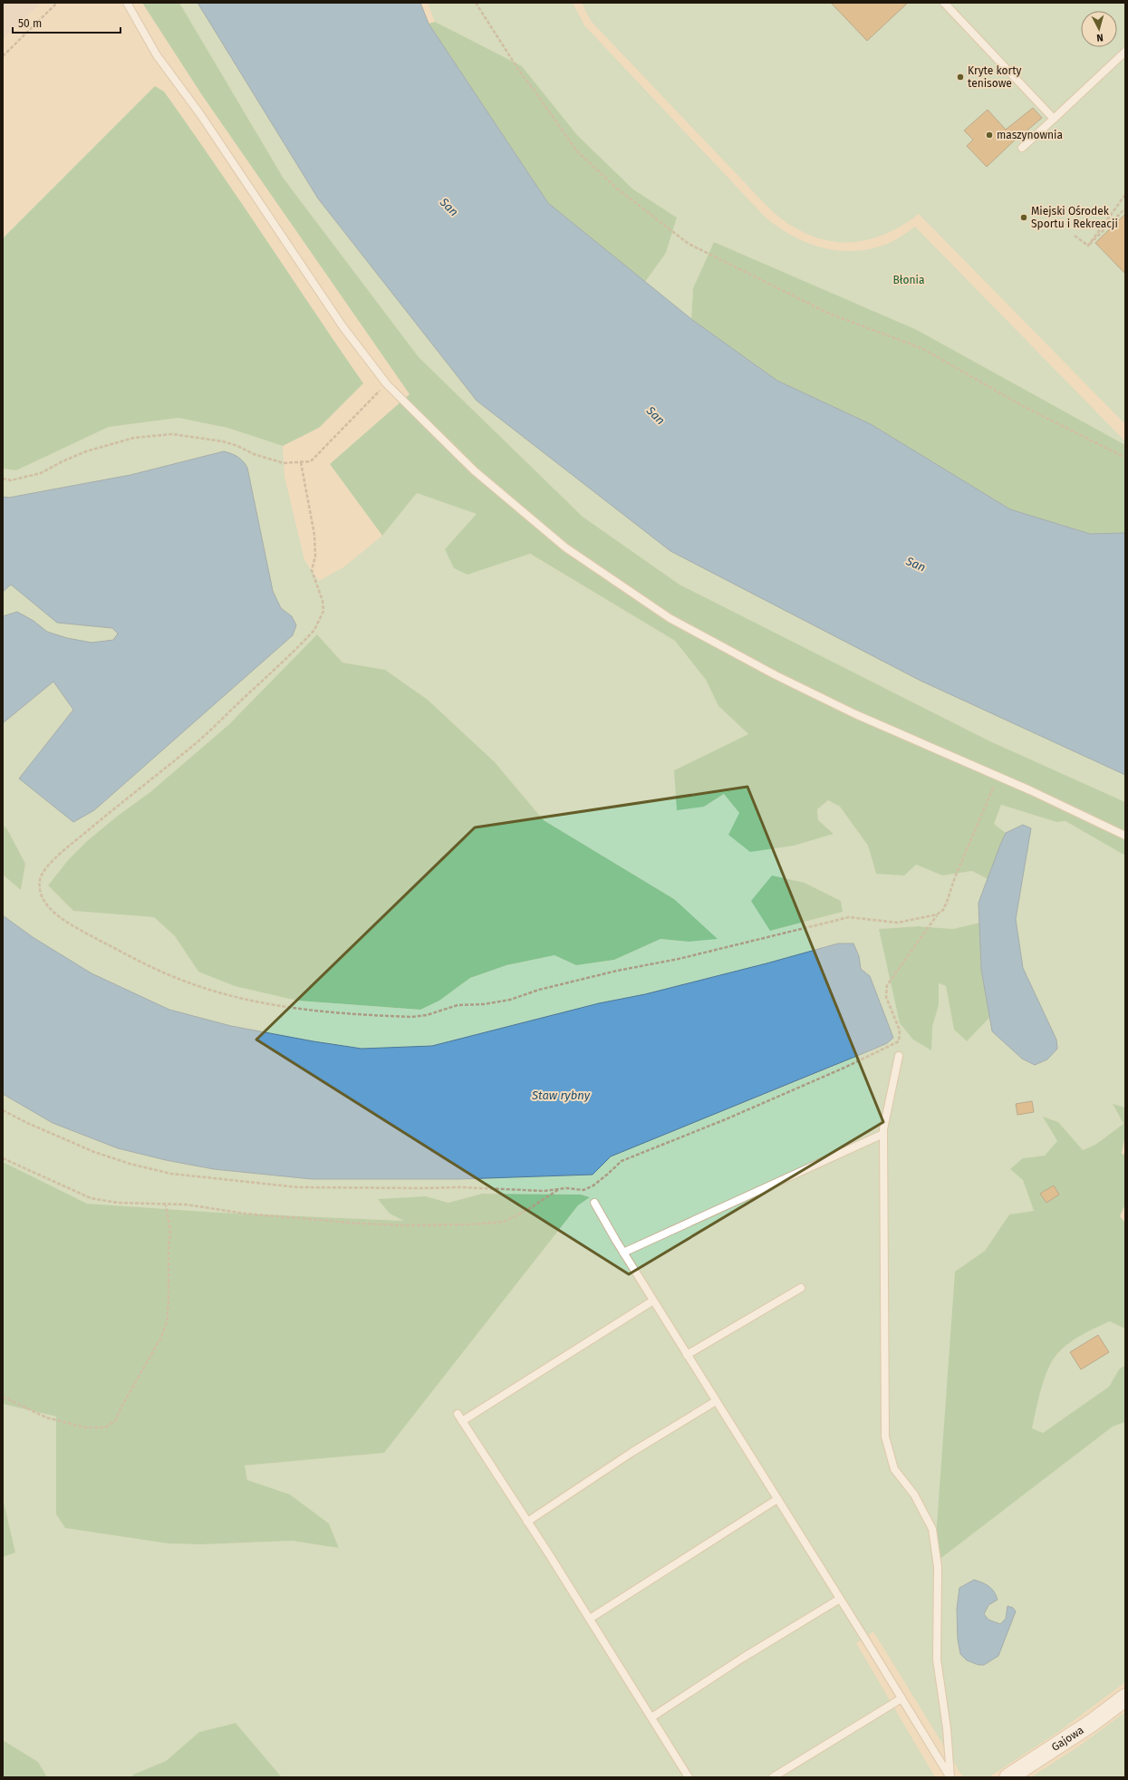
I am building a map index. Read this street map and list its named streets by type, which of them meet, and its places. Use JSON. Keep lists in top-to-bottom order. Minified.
{"streets":{"street":["Gajowa"]},"water":["San","Staw rybny"],"parks":["Błonia"],"places":["Kryte korty tenisowe","maszynownia","Miejski Ośrodek Sportu i Rekreacji"],"scale_bar":"50 m","north":"bottom"}
